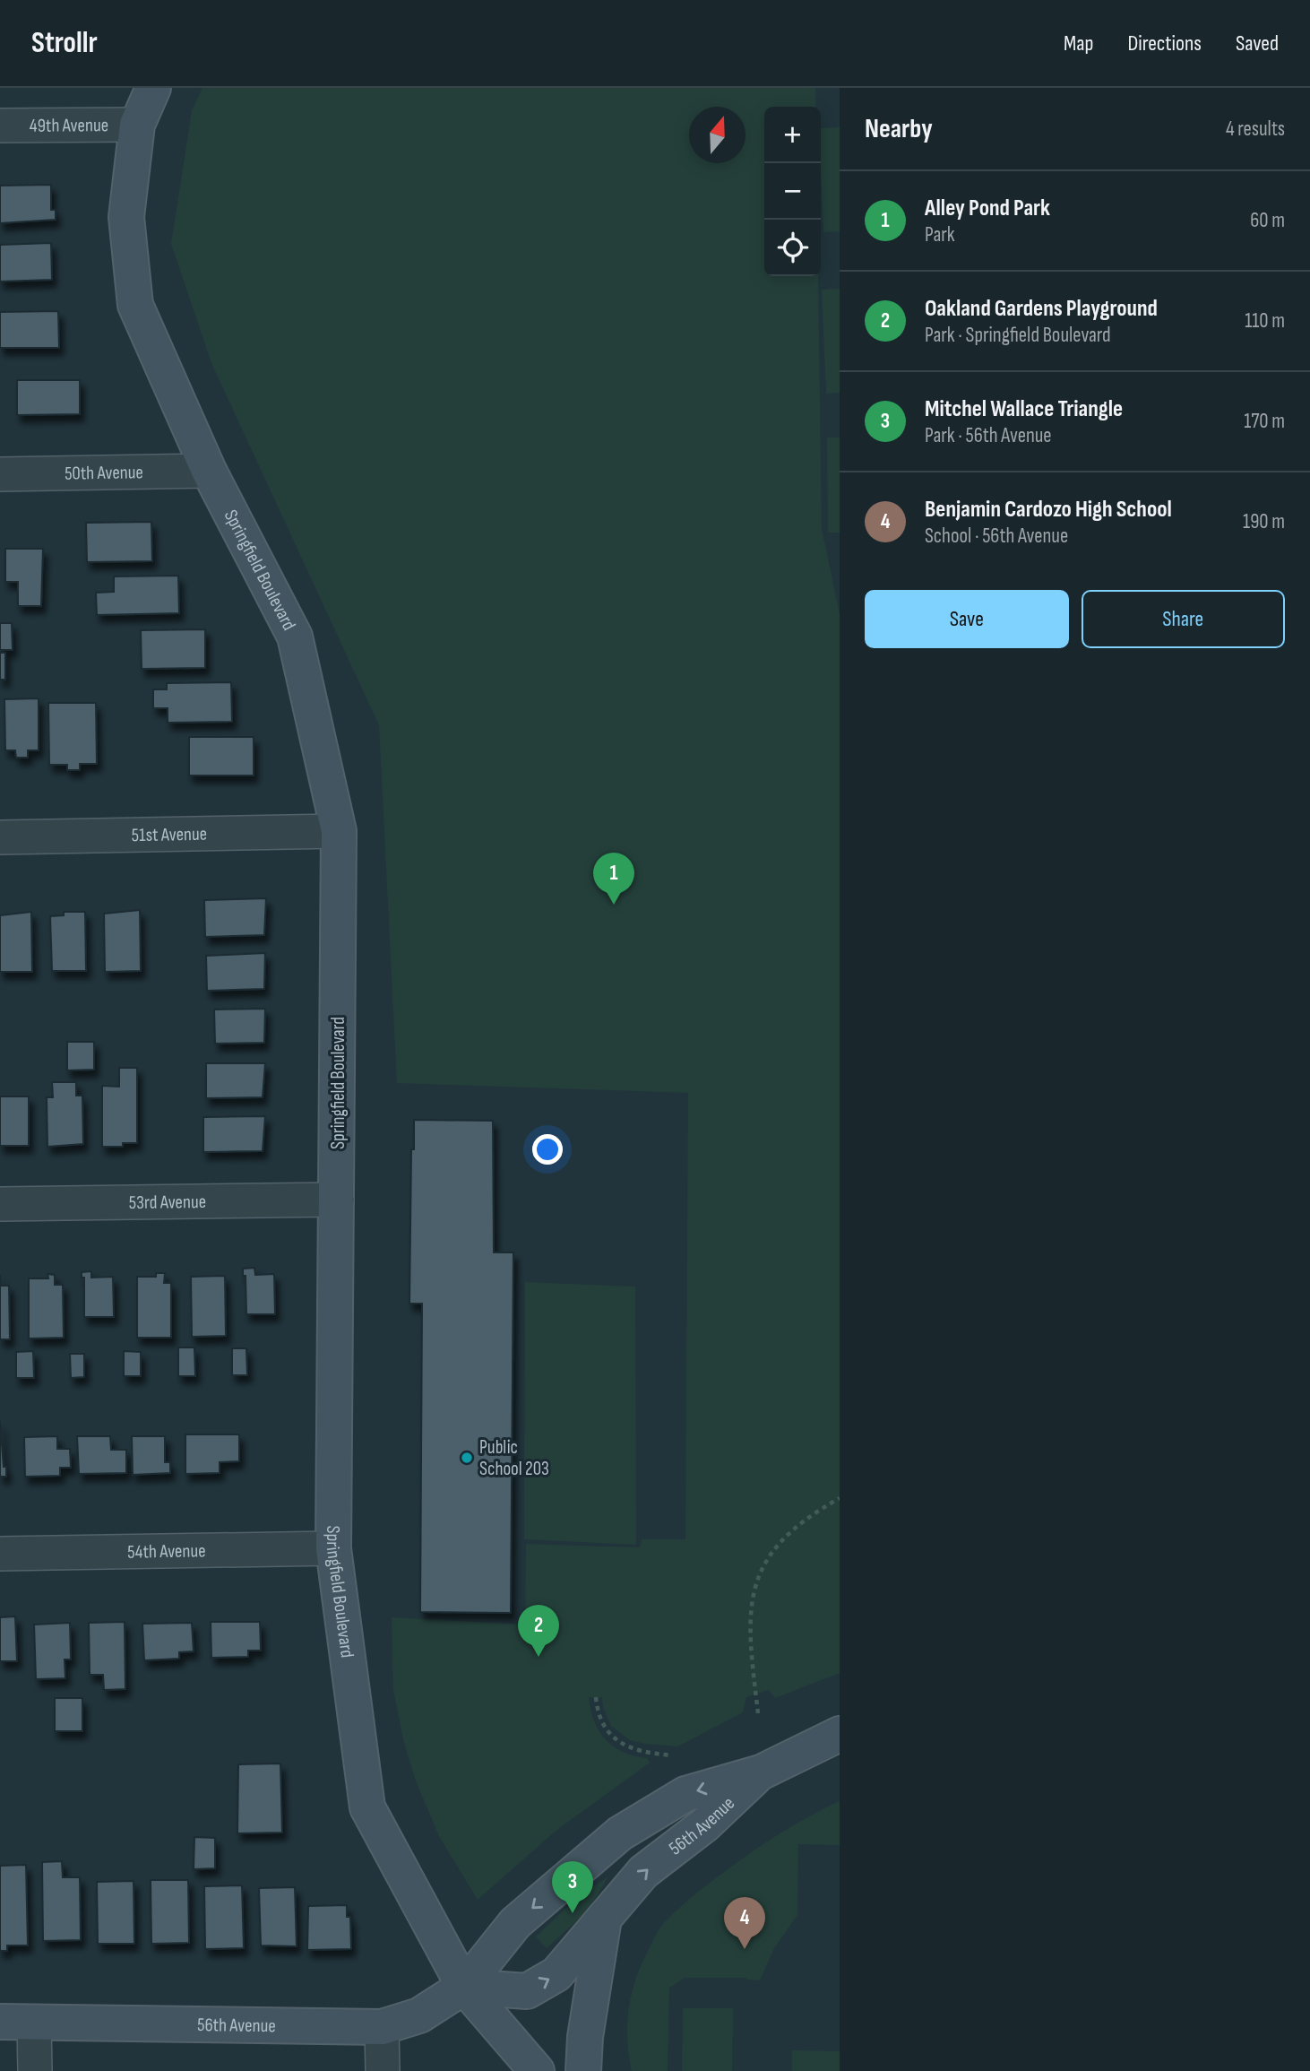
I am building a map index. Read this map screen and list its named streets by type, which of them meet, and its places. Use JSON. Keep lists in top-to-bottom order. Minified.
{"streets":{"main road":["Springfield Boulevard","56th Avenue"],"street":["49th Avenue","50th Avenue","51st Avenue","53rd Avenue","54th Avenue"]},"crossings":[["49th Avenue","Springfield Boulevard"],["50th Avenue","Springfield Boulevard"],["Springfield Boulevard","51st Avenue"],["Springfield Boulevard","53rd Avenue"],["Springfield Boulevard","54th Avenue"],["Springfield Boulevard","56th Avenue"]],"places":["Public School 203"],"north":"top","page":{"header":"Strollr","nav":["Map","Directions","Saved"],"heading":["Nearby","4 results"],"map_buttons":["+","−"],"list":[{"mark":"1","name":"Alley Pond Park","note":"Park","value":"60 m"},{"mark":"2","name":"Oakland Gardens Playground","note":"Park · Springfield Boulevard","value":"110 m"},{"mark":"3","name":"Mitchel Wallace Triangle","note":"Park · 56th Avenue","value":"170 m"},{"mark":"4","name":"Benjamin Cardozo High School","note":"School · 56th Avenue","value":"190 m"}],"buttons":["Save","Share"],"pins":["1","2","3","4"]}}
